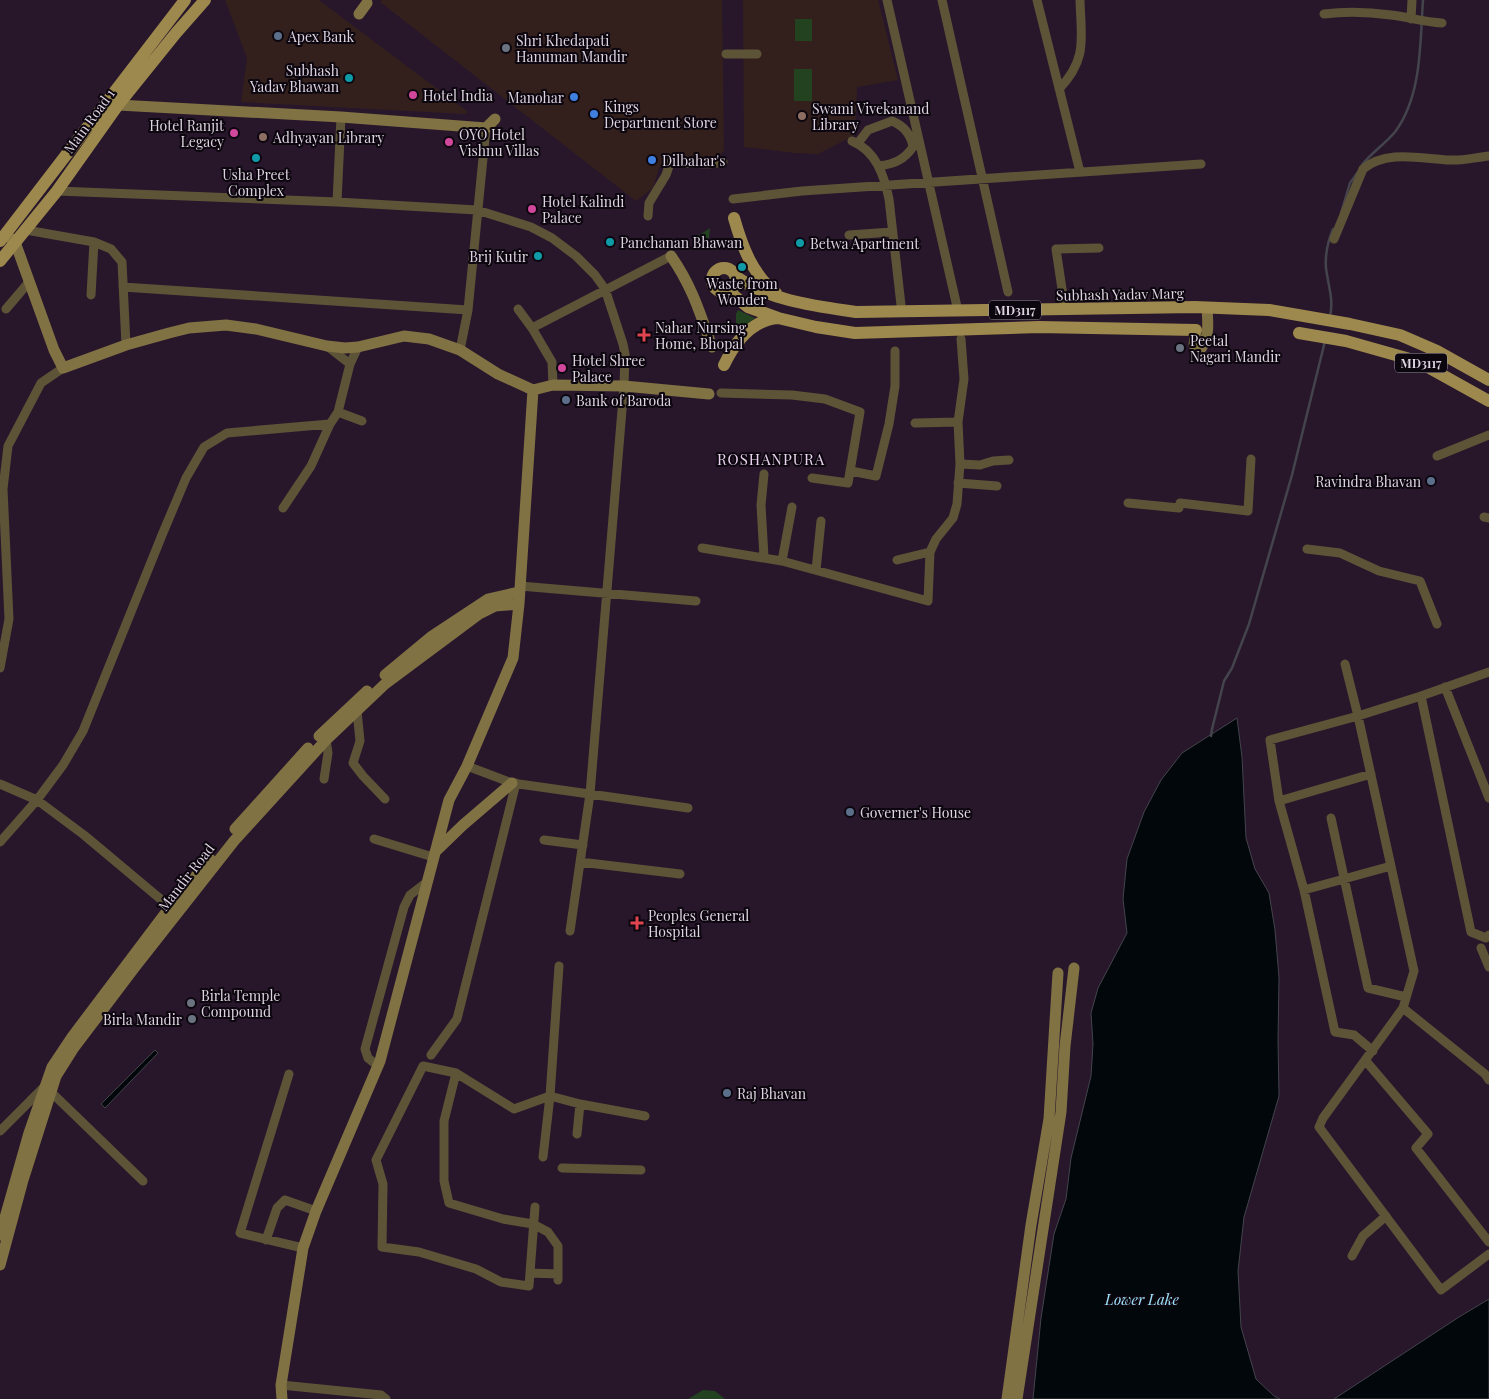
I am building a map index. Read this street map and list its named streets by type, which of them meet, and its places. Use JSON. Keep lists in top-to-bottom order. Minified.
{"streets":{"main road":["Main Road 1","Subhash Yadav Marg","MD3117"],"street":["Mandir Road"]},"crossings":[["Subhash Yadav Marg","MD3117"]],"districts":["ROSHANPURA"],"water":["Lower Lake"],"places":{"other":["Apex Bank","Shri Khedapati Hanuman Mandir","Subhash Yadav Bhawan","Hotel India","Manohar","Kings Department Store","Swami Vivekanand Library","Hotel Ranjit Legacy","Adhyayan Library","OYO Hotel Vishnu Villas","Usha Preet Complex","Dilbahar's","Hotel Kalindi Palace","Panchanan Bhawan","Betwa Apartment","Brij Kutir","Waste from Wonder","Peetal Nagari Mandir","Hotel Shree Palace","Bank of Baroda","Ravindra Bhavan","Governer's House","Birla Temple Compound","Birla Mandir","Raj Bhavan"],"health":["Nahar Nursing Home, Bhopal","Peoples General Hospital"]}}
